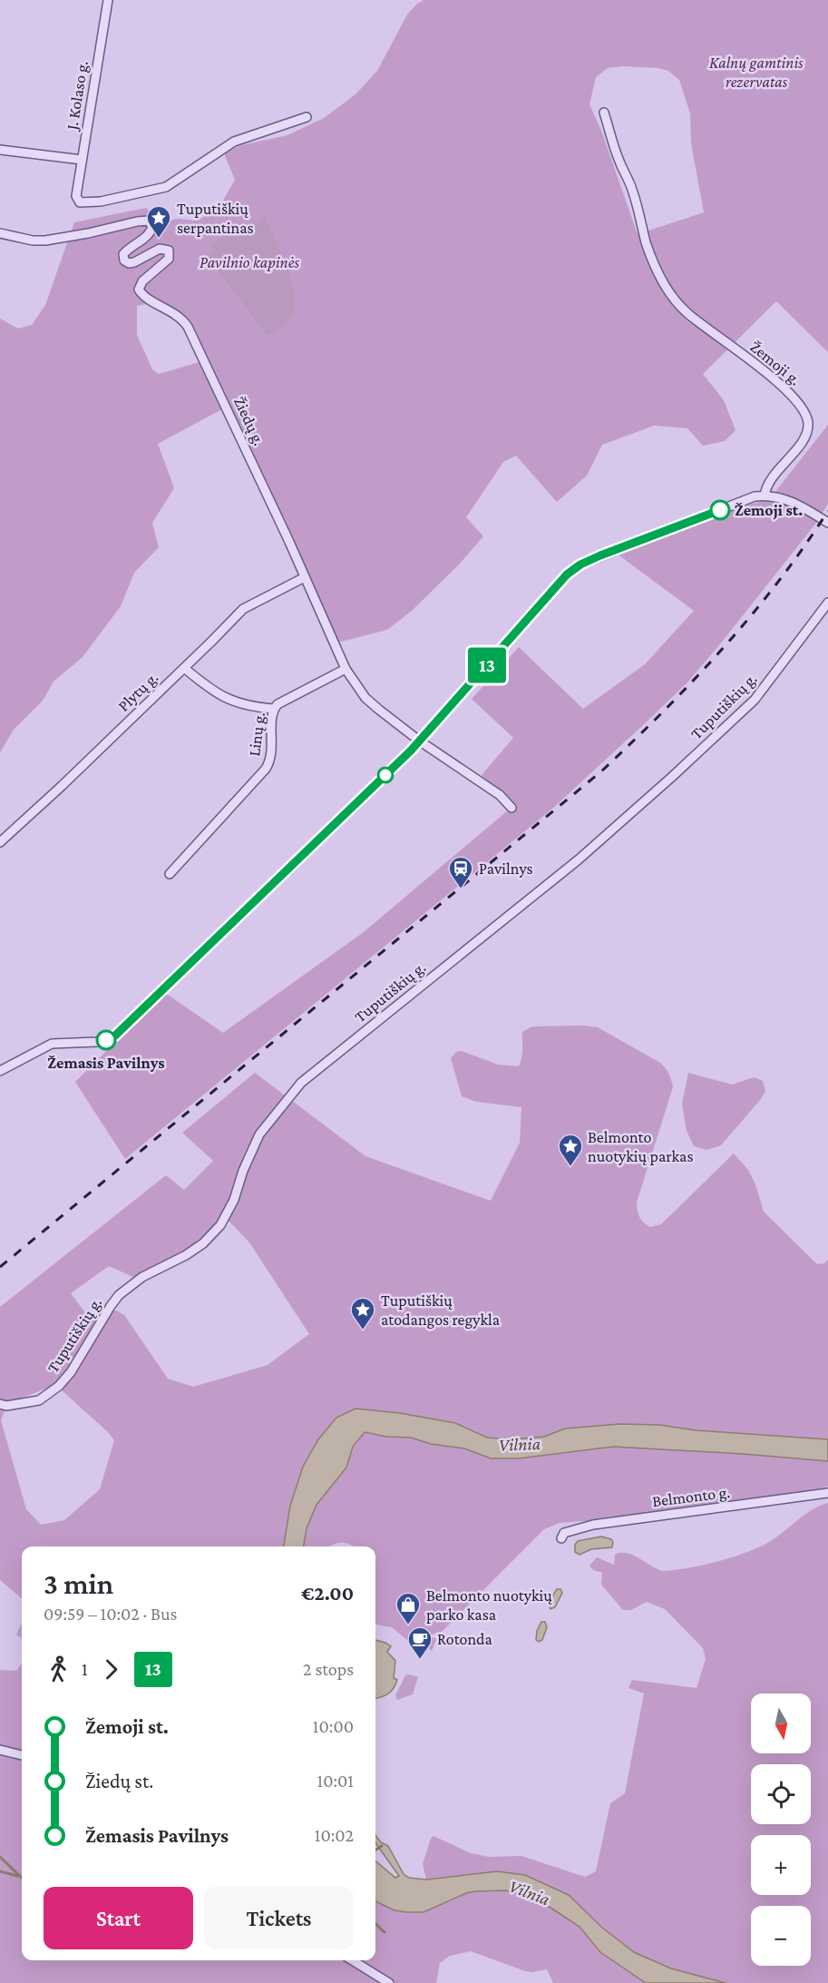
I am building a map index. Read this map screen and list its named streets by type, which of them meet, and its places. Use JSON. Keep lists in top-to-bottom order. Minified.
{"streets":{"street":["J. Kolaso g.","Žemoji g.","Žiedų g.","Plytų g.","Tuputiškių g.","Linų g.","Belmonto g."]},"crossings":[["Žiedų g.","Plytų g."],["Žiedų g.","Linų g."]],"water":["Vilnia"],"parks":["Kalnų gamtinis rezervatas","Pavilnio kapinės"],"places":{"place":["Tuputiškių serpantinas","Belmonto nuotykių parkas","Tuputiškių atodangos regykla"],"other":["Žemoji st.","Žemasis Pavilnys"],"station":["Pavilnys"],"shop":["Belmonto nuotykių parko kasa"],"cafe":["Rotonda"]},"lines":["bus line 13"],"north":"bottom","page":{"on_map":"13","heading":["3 min","09:59 – 10:02 · Bus","€2.00"],"legs":["1","13","2 stops"],"map_buttons":["+","−"],"list":[{"name":"Žemoji st.","value":"10:00"},{"name":"Žiedų st.","value":"10:01"},{"name":"Žemasis Pavilnys","value":"10:02"}],"buttons":["Start","Tickets"]}}
